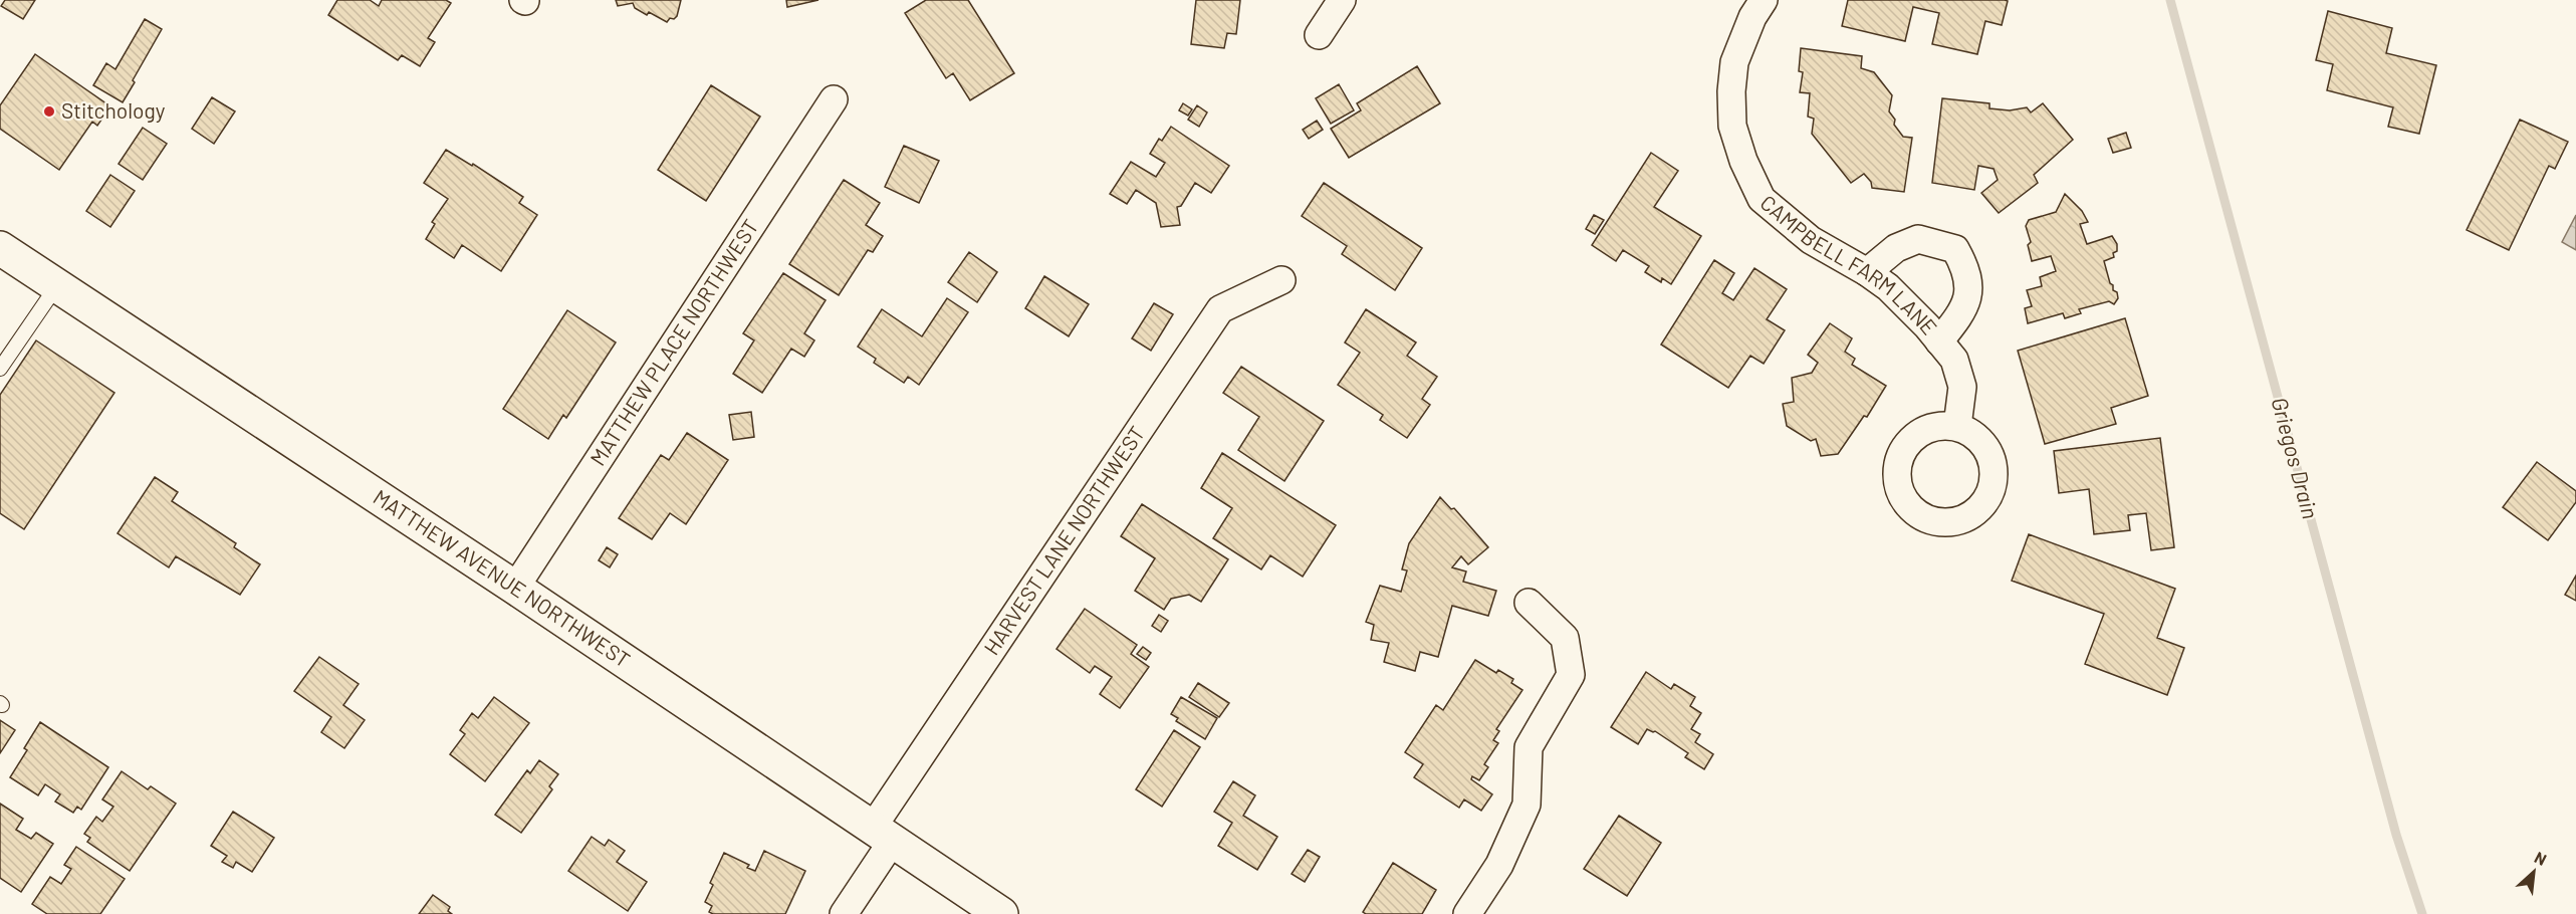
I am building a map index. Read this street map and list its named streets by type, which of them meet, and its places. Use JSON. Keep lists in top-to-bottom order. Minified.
{"streets":{"street":["CAMPBELL FARM LANE","MATTHEW PLACE NORTHWEST","HARVEST LANE NORTHWEST","MATTHEW AVENUE NORTHWEST"]},"crossings":[["MATTHEW PLACE NORTHWEST","MATTHEW AVENUE NORTHWEST"],["HARVEST LANE NORTHWEST","MATTHEW AVENUE NORTHWEST"]],"water":["Griegos Drain"],"places":["Stitchology"],"north":"top right"}
